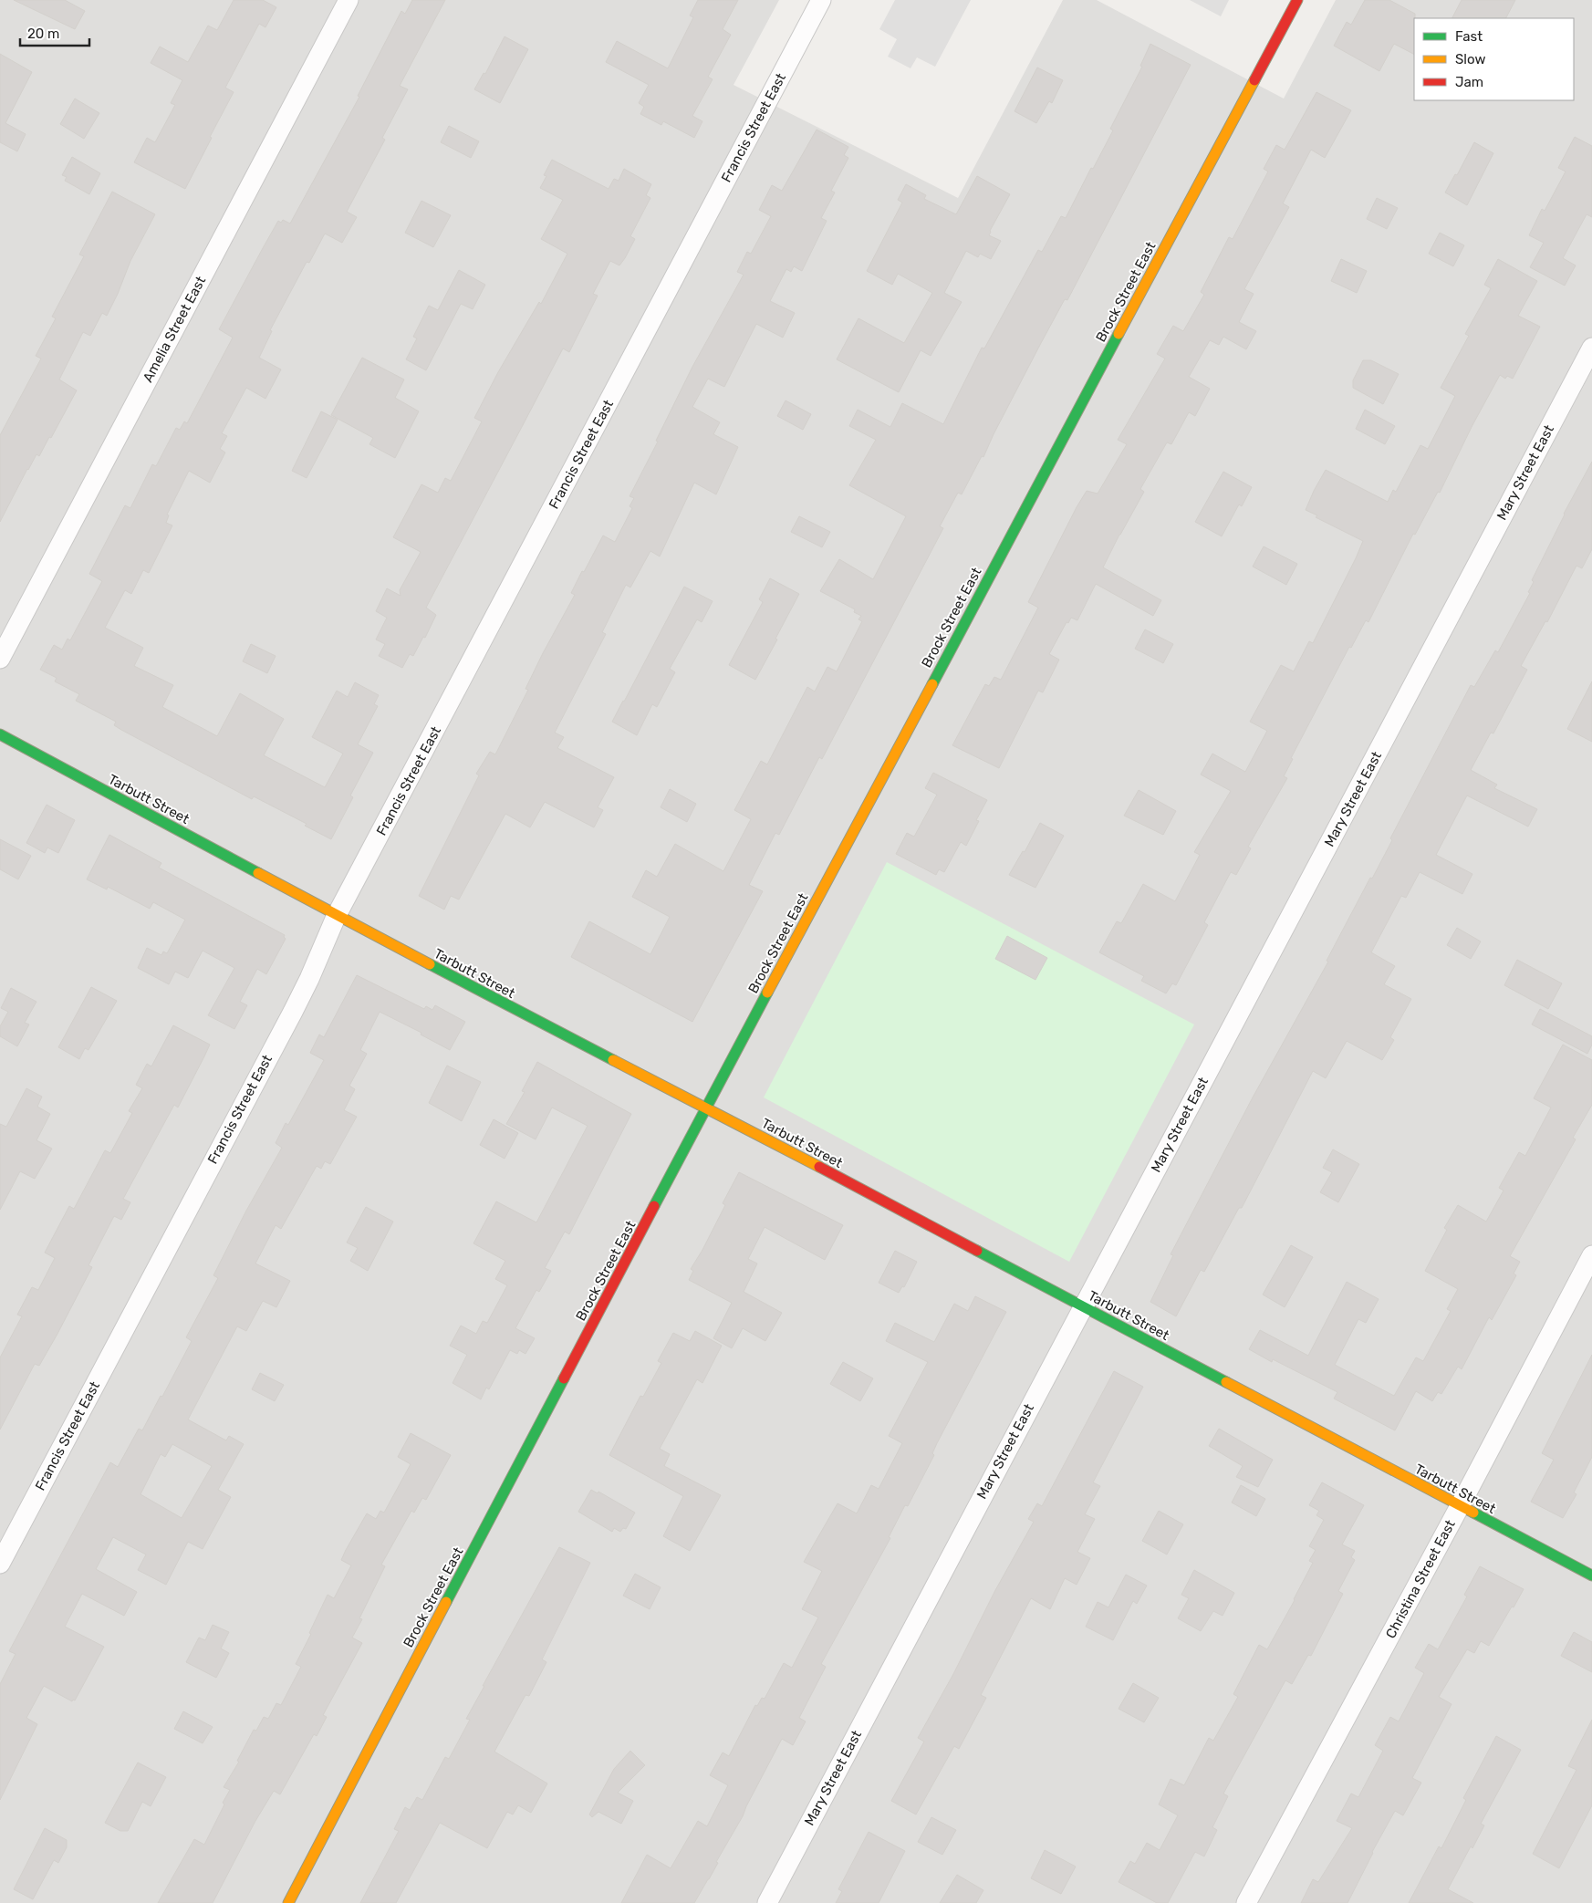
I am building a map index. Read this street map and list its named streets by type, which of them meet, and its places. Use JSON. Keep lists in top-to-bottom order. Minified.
{"streets":{"street":["Francis Street East","Brock Street East","Amelia Street East","Mary Street East","Tarbutt Street","Christina Street East"]},"crossings":[["Francis Street East","Tarbutt Street"],["Brock Street East","Tarbutt Street"],["Mary Street East","Tarbutt Street"],["Tarbutt Street","Christina Street East"]],"legend":["Fast","Slow","Jam"],"scale_bar":"20 m"}
